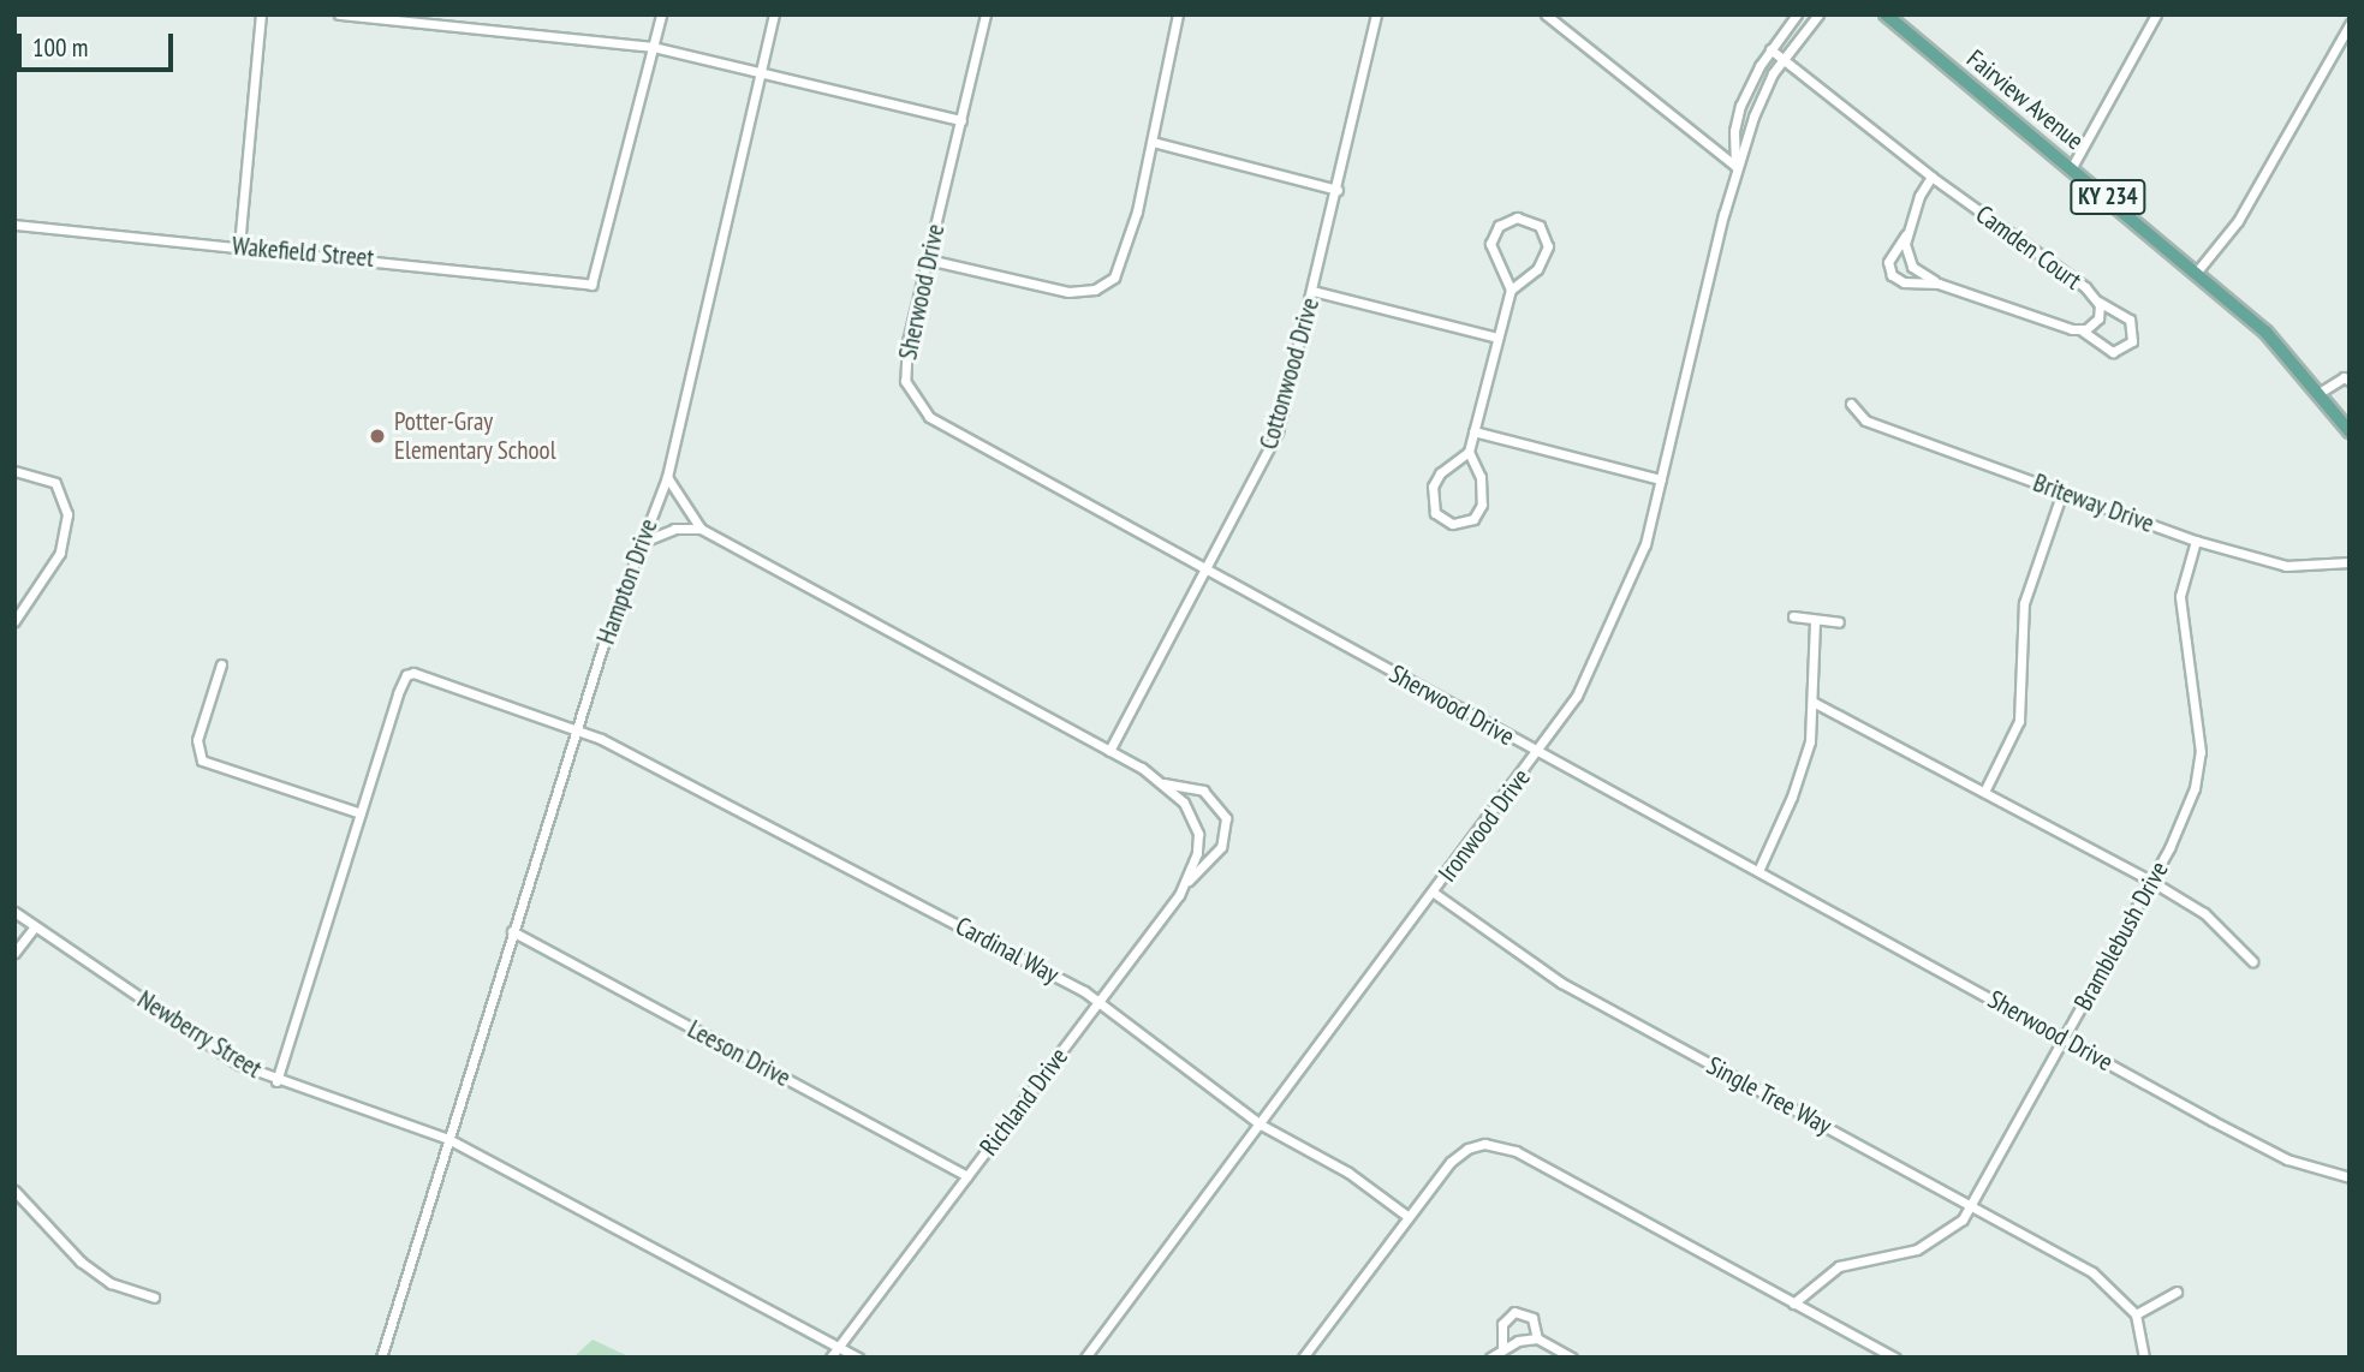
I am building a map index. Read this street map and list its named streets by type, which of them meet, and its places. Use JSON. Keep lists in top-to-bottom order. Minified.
{"streets":{"main road":["Fairview Avenue","KY 234"],"street":["Camden Court","Wakefield Street","Sherwood Drive","Cottonwood Drive","Briteway Drive","Hampton Drive","Ironwood Drive","Bramblebush Drive","Cardinal Way","Newberry Street","Leeson Drive","Single Tree Way","Richland Drive"]},"crossings":[["Fairview Avenue","KY 234"],["Camden Court","Ironwood Drive"],["Sherwood Drive","Cottonwood Drive"],["Sherwood Drive","Ironwood Drive"],["Sherwood Drive","Bramblebush Drive"],["Briteway Drive","Bramblebush Drive"],["Hampton Drive","Cardinal Way"],["Hampton Drive","Newberry Street"],["Hampton Drive","Leeson Drive"],["Ironwood Drive","Cardinal Way"],["Ironwood Drive","Single Tree Way"],["Bramblebush Drive","Single Tree Way"],["Cardinal Way","Richland Drive"],["Newberry Street","Richland Drive"],["Leeson Drive","Richland Drive"]],"places":["Potter-Gray Elementary School"],"scale_bar":"100 m"}
